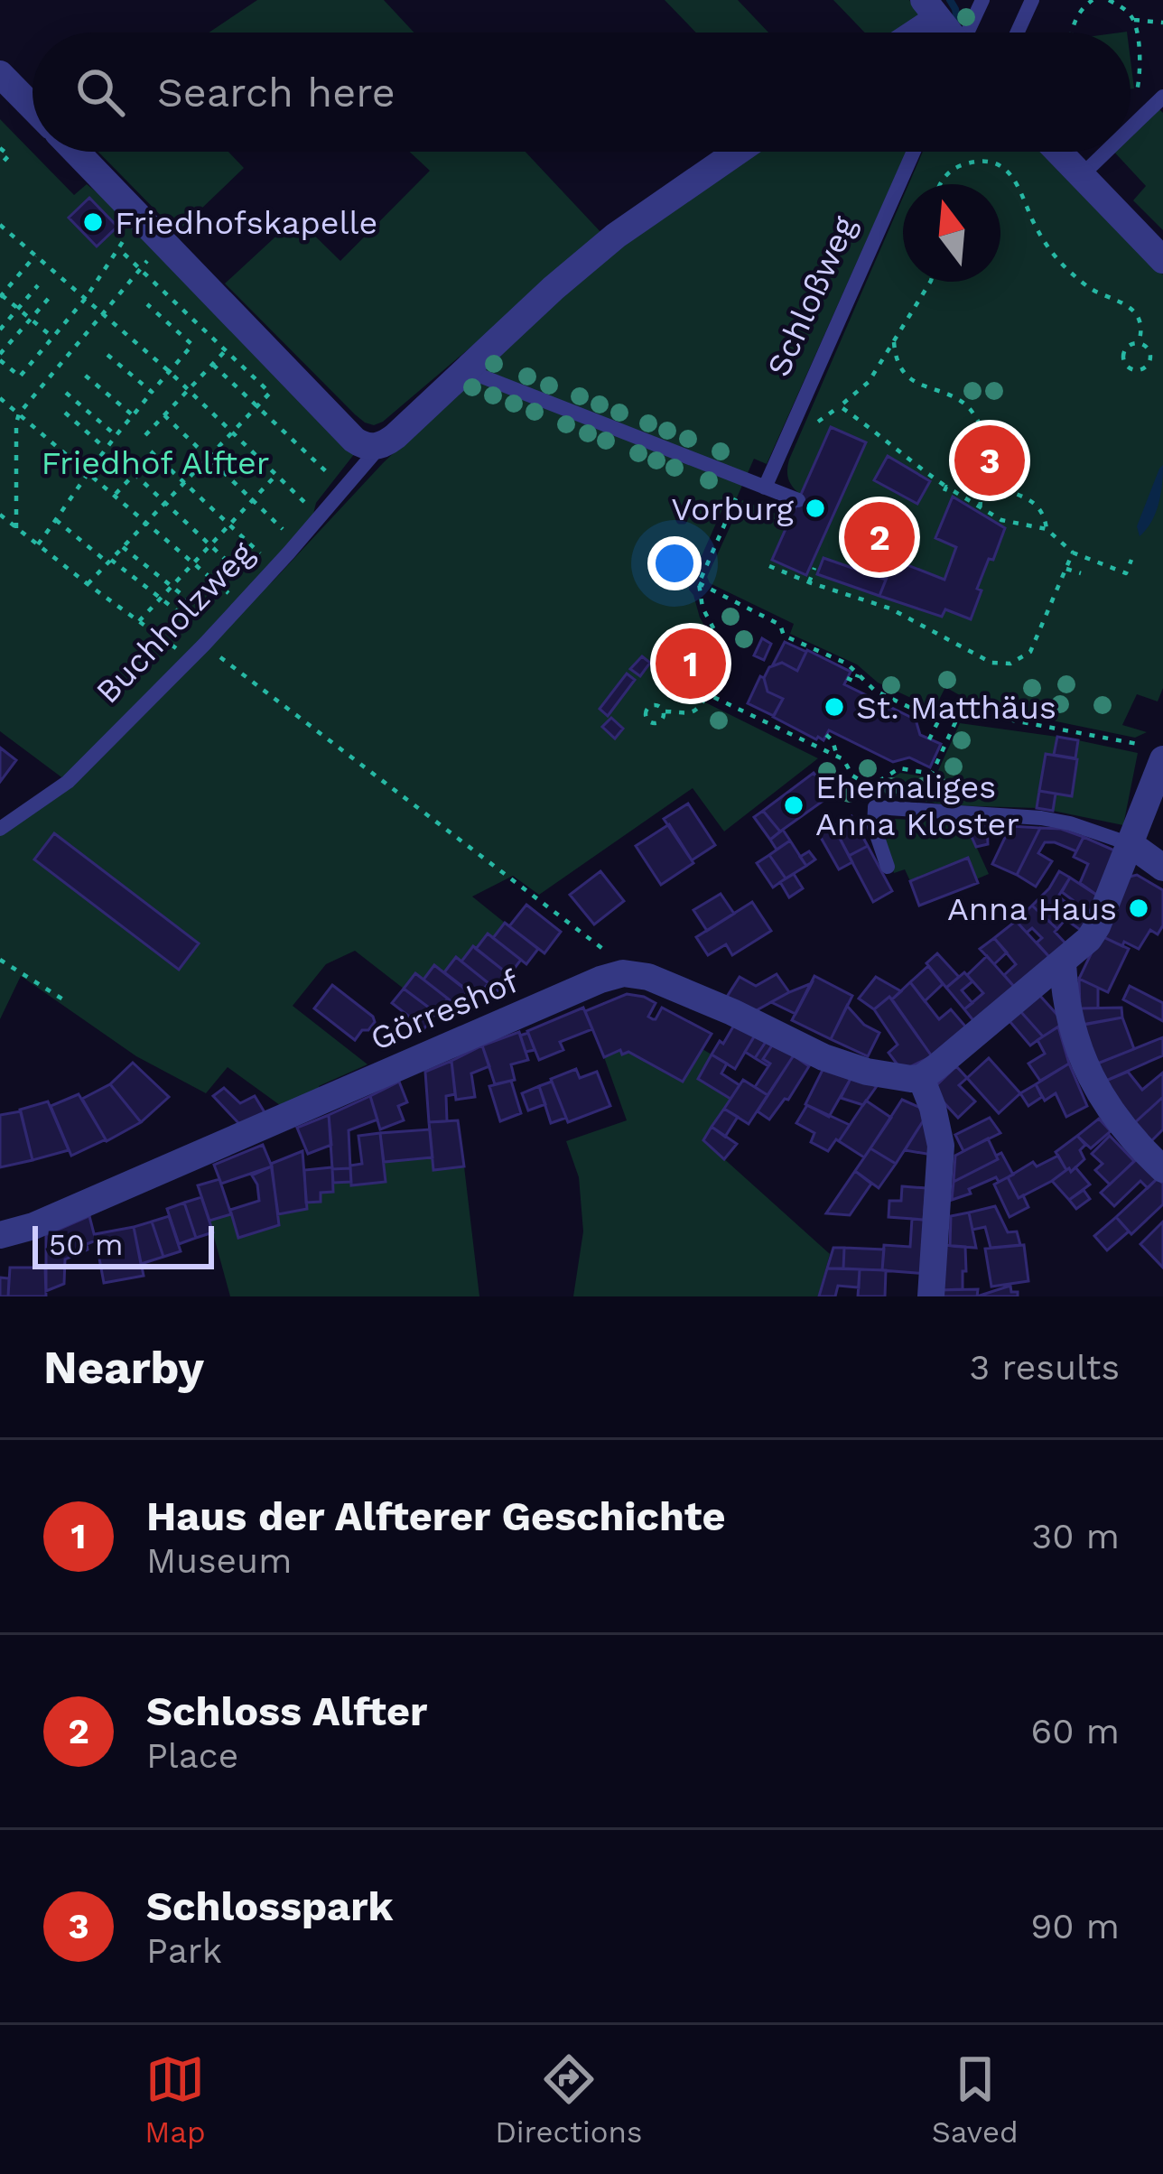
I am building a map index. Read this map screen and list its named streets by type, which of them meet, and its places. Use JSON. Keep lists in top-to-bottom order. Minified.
{"streets":{"street":["Buchholzweg","Görreshof"],"lane":["Schloßweg"]},"parks":["Friedhof Alfter"],"places":["Friedhofskapelle","Vorburg","St. Matthäus","Ehemaliges Anna Kloster","Anna Haus"],"scale_bar":"50 m","north":"top","page":{"search":"Search here","pins":["3","2","1"],"scale":"50 m","heading":["Nearby","3 results"],"list":[{"mark":"1","name":"Haus der Alfterer Geschichte","note":"Museum","value":"30 m"},{"mark":"2","name":"Schloss Alfter","note":"Place","value":"60 m"},{"mark":"3","name":"Schlosspark","note":"Park","value":"90 m"}],"nav":["Map","Directions","Saved"]}}
